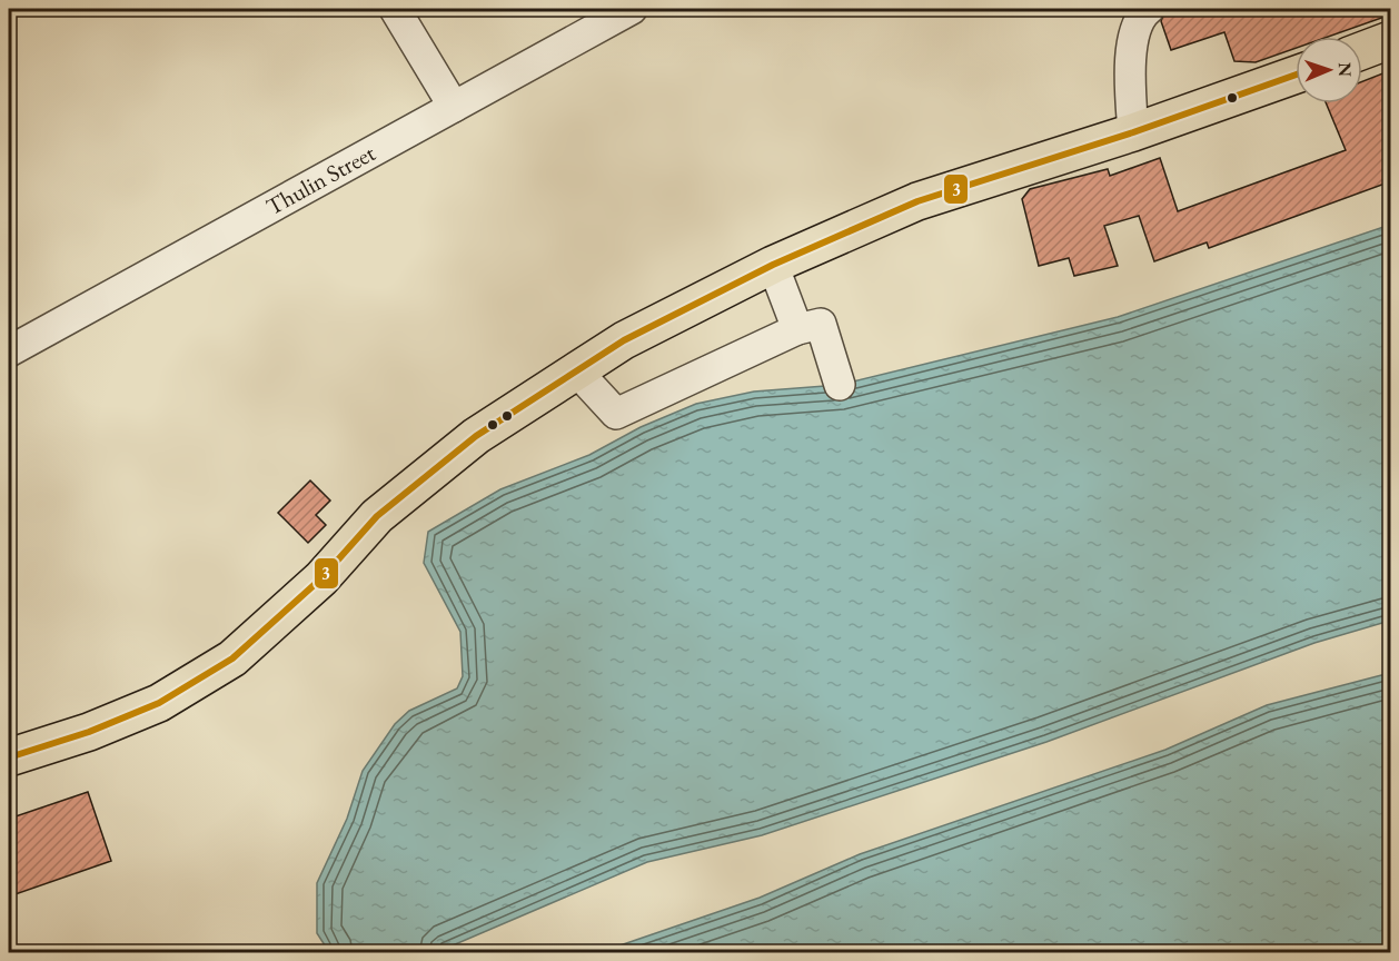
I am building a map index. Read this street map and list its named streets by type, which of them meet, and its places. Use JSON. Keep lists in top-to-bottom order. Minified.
{"streets":{"street":["Thulin Street"]},"lines":["transit line 3"],"north":"right"}
